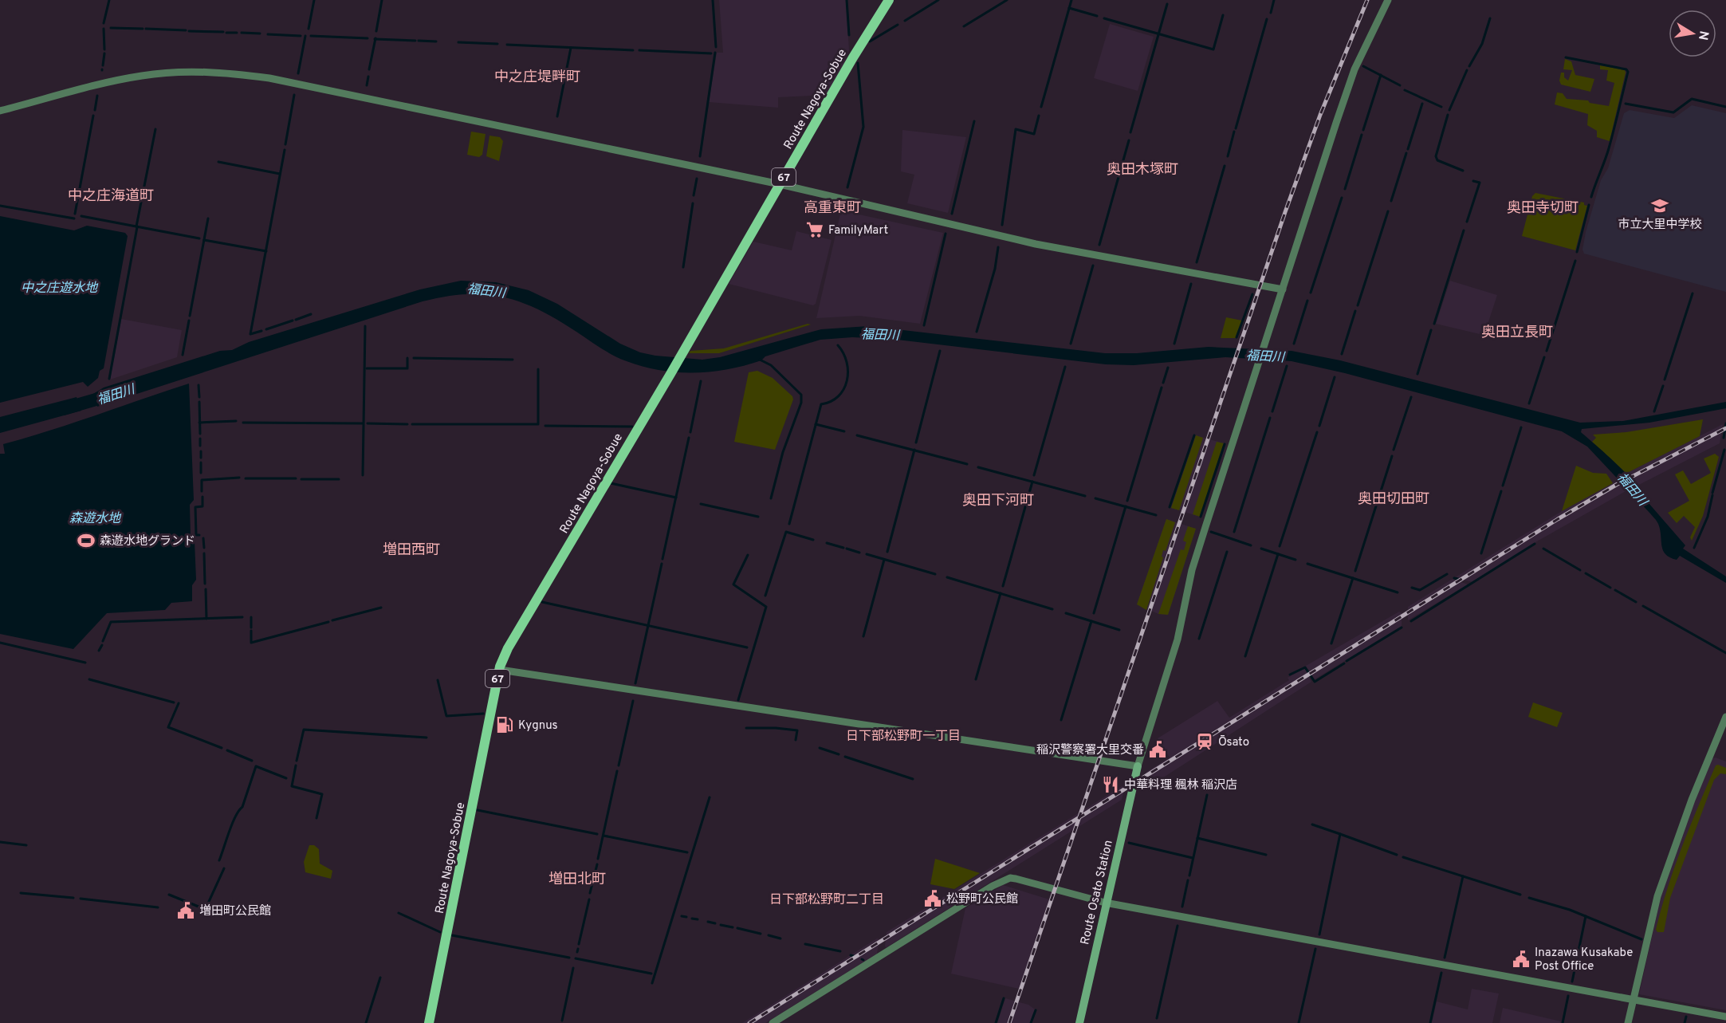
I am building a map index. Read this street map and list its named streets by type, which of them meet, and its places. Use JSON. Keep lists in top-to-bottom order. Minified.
{"streets":{"main road":["Route Nagoya-Sobue","67","Route Osato Station"]},"districts":["中之庄堤畔町","奥田木塚町","中之庄海道町","高重東町","奥田寺切町","奥田立長町","奥田切田町","奥田下河町","増田西町","日下部松野町一丁目","増田北町","日下部松野町二丁目"],"water":["中之庄遊水地","福田川","森遊水地"],"places":{"school or university":["市立大里中学校"],"supermarket":["FamilyMart"],"sports":["森遊水地グランド"],"fuel station":["Kygnus"],"station":["Ōsato"],"public building":["稲沢警察署大里交番","松野町公民館","増田町公民館","Inazawa Kusakabe Post Office"],"restaurant":["中華料理 楓林 稲沢店"]},"north":"right"}
